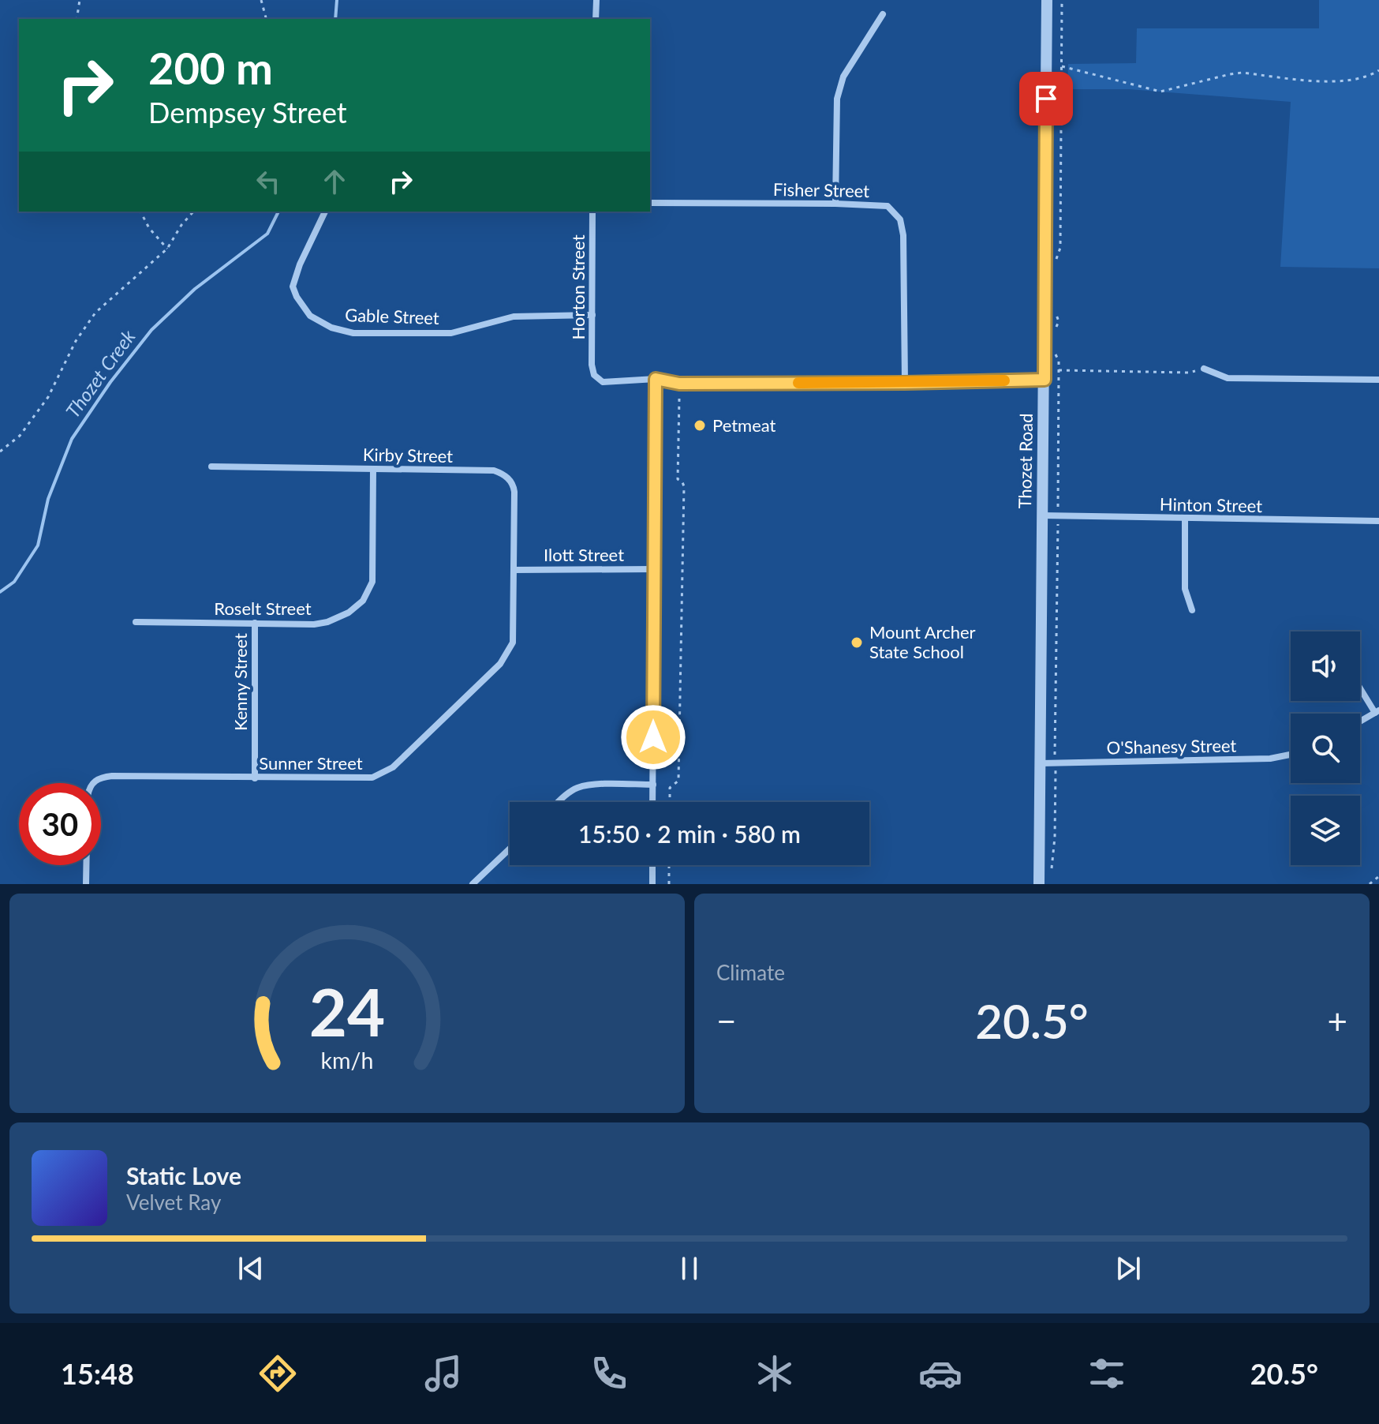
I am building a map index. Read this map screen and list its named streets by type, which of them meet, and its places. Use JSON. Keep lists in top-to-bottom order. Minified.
{"streets":{"street":["Fisher Street","Horton Street","Gable Street","Kirby Street","Thozet Road","Hinton Street","Ilott Street","Roselt Street","Kenny Street","O'Shanesy Street","Sunner Street"]},"crossings":[["Horton Street","Gable Street"],["Kirby Street","Ilott Street"],["Kirby Street","Roselt Street"],["Kirby Street","Sunner Street"],["Thozet Road","Hinton Street"],["Thozet Road","O'Shanesy Street"],["Ilott Street","Sunner Street"],["Roselt Street","Kenny Street"],["Kenny Street","Sunner Street"]],"water":["Thozet Creek"],"places":["Petmeat","Mount Archer State School"],"page":{"turn":["200 m","Dempsey Street"],"limit":"30","trip":"15:50 · 2 min · 580 m","tile":"Climate","heat":["−","20.5°","+"],"song":["Static Love","Velvet Ray"],"tabs":["15:48","20.5°"],"gauge":["24","km/h"]}}
